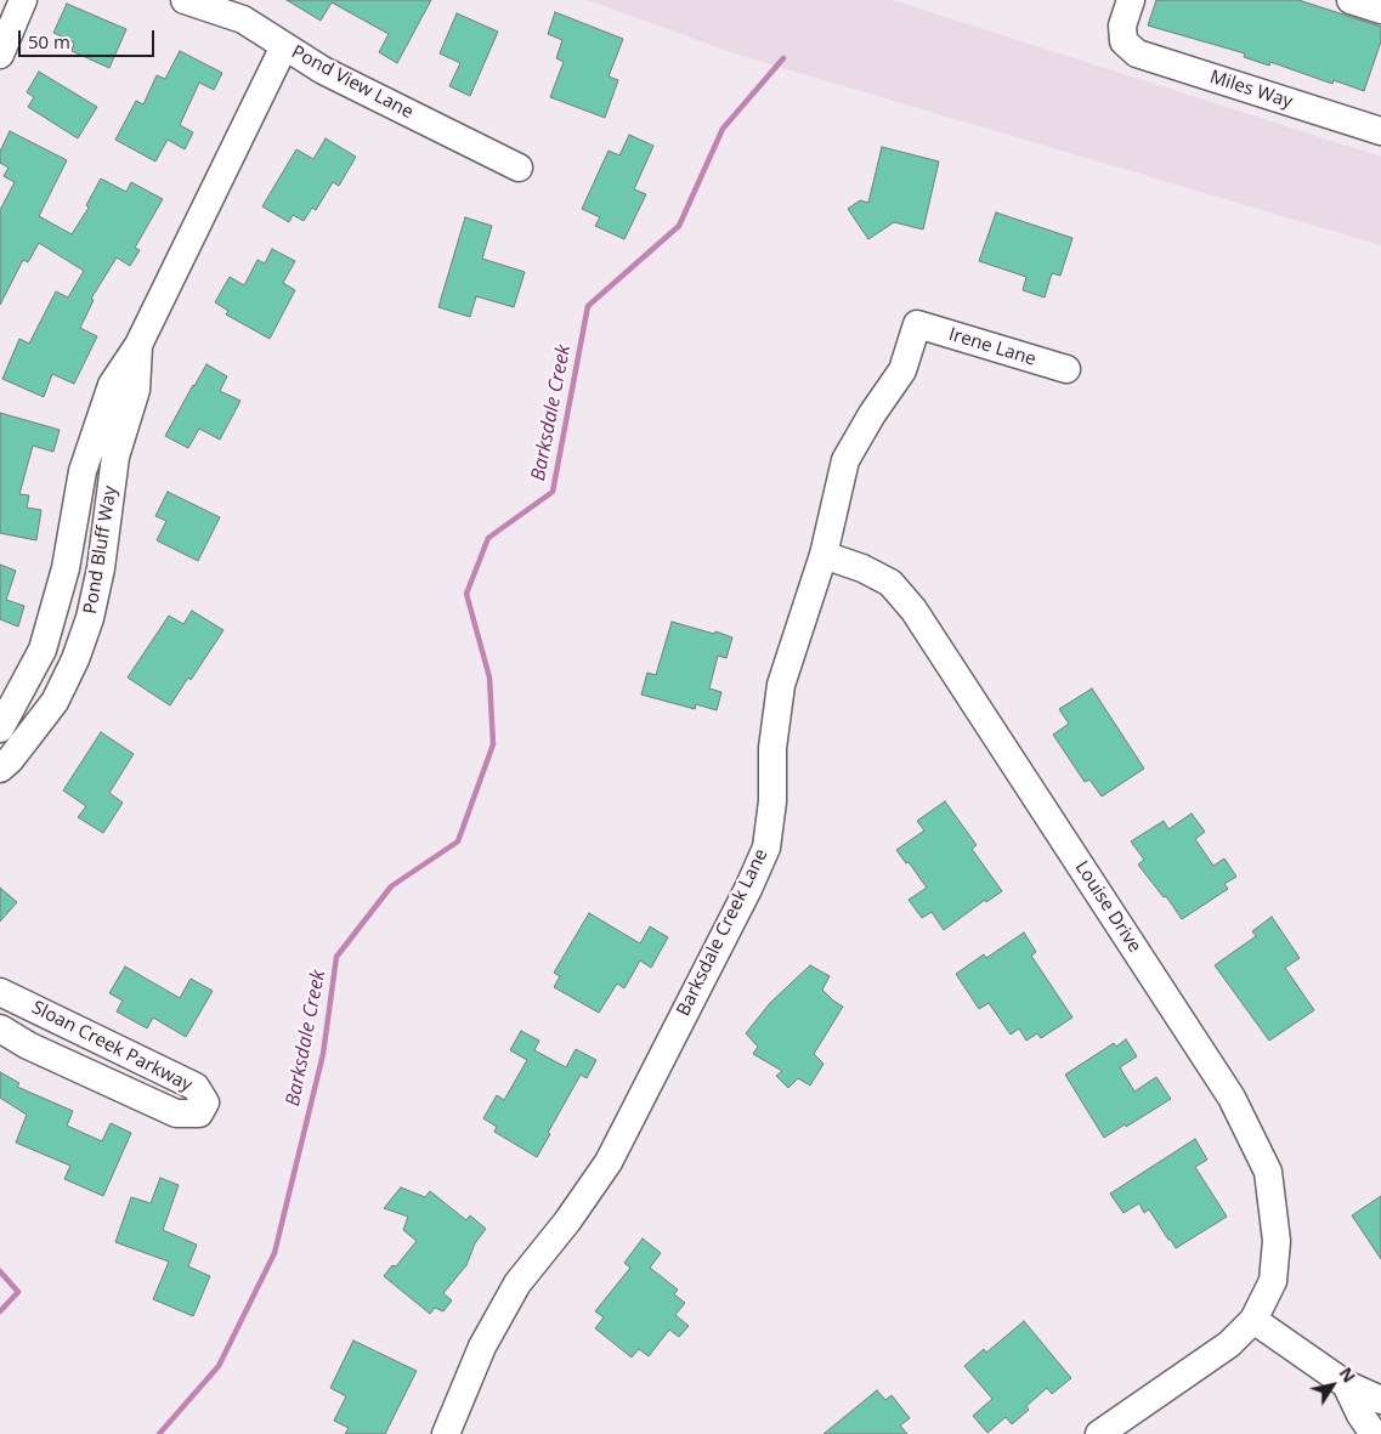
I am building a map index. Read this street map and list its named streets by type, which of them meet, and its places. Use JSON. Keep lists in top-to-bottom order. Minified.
{"streets":{"street":["Pond View Lane","Miles Way","Irene Lane","Pond Bluff Way","Louise Drive","Barksdale Creek Lane","Sloan Creek Parkway"]},"crossings":[["Pond View Lane","Pond Bluff Way"],["Irene Lane","Barksdale Creek Lane"],["Louise Drive","Barksdale Creek Lane"]],"water":["Barksdale Creek"],"scale_bar":"50 m","north":"top right"}
